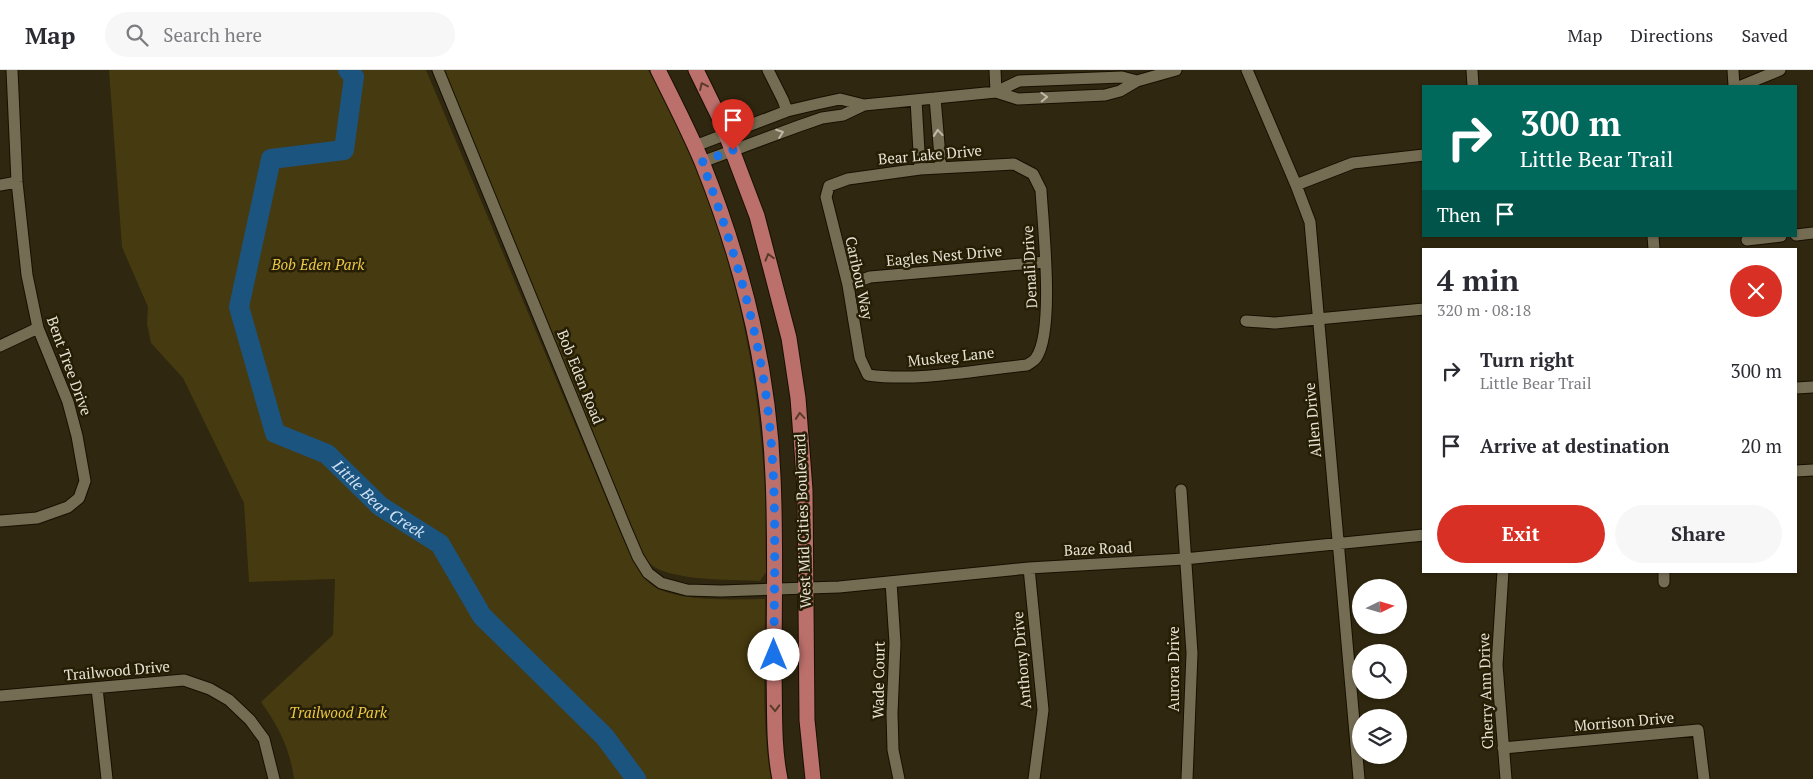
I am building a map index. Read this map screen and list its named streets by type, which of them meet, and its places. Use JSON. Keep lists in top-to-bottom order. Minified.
{"streets":{"main road":["West Mid Cities Boulevard"],"street":["Bear Lake Drive","Eagles Nest Drive","Denali Drive","Caribou Way","Muskeg Lane","Bent Tree Drive","Bob Eden Road","Allen Drive","Baze Road","Anthony Drive","Aurora Drive","Trailwood Drive","Wade Court","Cherry Ann Drive","Morrison Drive"]},"crossings":[["Bear Lake Drive","Denali Drive"],["Bear Lake Drive","Caribou Way"],["Eagles Nest Drive","Denali Drive"],["Eagles Nest Drive","Caribou Way"],["Denali Drive","Muskeg Lane"],["Caribou Way","Muskeg Lane"],["Bob Eden Road","West Mid Cities Boulevard"],["Bob Eden Road","Baze Road"],["Allen Drive","Baze Road"],["West Mid Cities Boulevard","Baze Road"],["Baze Road","Anthony Drive"],["Baze Road","Aurora Drive"],["Baze Road","Wade Court"],["Cherry Ann Drive","Morrison Drive"]],"water":["Little Bear Creek"],"parks":["Bob Eden Park","Trailwood Park"],"north":"right","page":{"header":"Map","search":"Search here","nav":["Map","Directions","Saved"],"turn":["300 m","Little Bear Trail"],"then":"Then","heading":["4 min","320 m · 08:18"],"list":[{"name":"Turn right","note":"Little Bear Trail","value":"300 m"},{"name":"Arrive at destination","value":"20 m"}],"buttons":["Exit","Share"]}}
